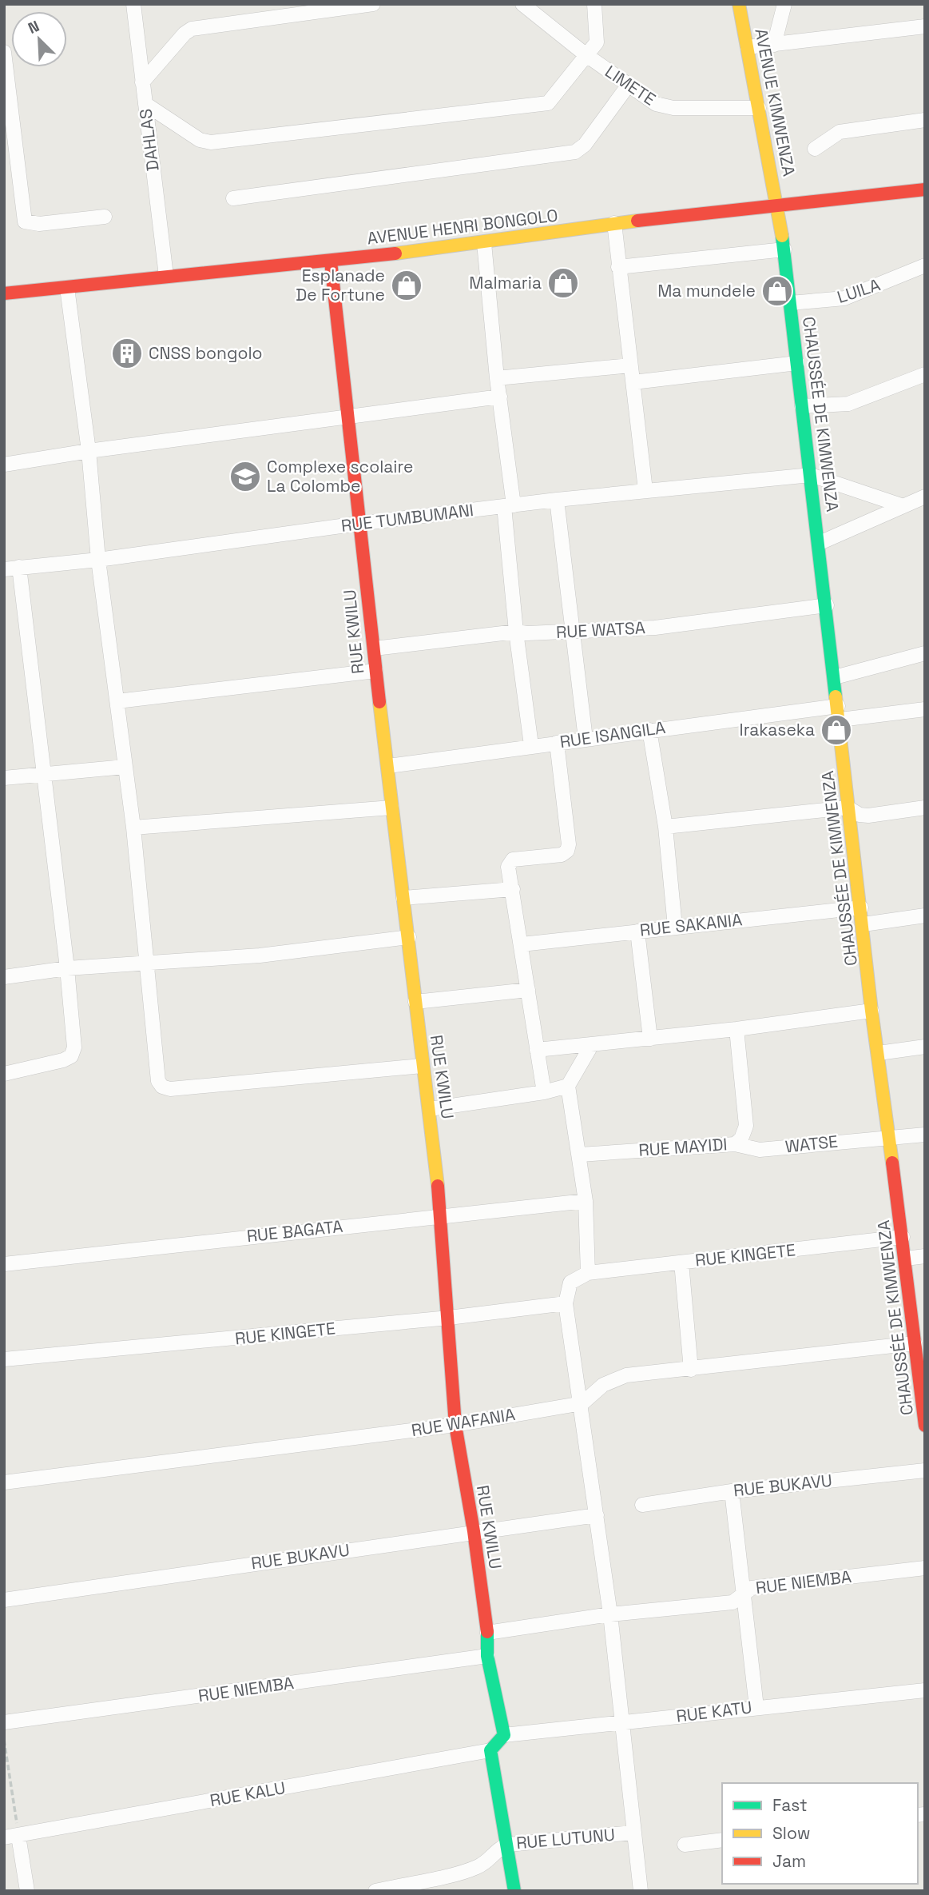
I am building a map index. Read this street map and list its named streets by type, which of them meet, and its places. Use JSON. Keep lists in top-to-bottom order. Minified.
{"streets":{"street":["LIMETE","AVENUE KIMWENZA","DAHLAS","AVENUE HENRI BONGOLO","LUILA","CHAUSSÉE DE KIMWENZA","RUE TUMBUMANI","RUE WATSA","RUE KWILU","RUE ISANGILA","RUE SAKANIA","WATSE","RUE MAYIDI","RUE BAGATA","RUE KINGETE","RUE WAFANIA","RUE BUKAVU","RUE NIEMBA","RUE KATU","RUE KALU","RUE LUTUNU"]},"crossings":[["LIMETE","AVENUE KIMWENZA"],["AVENUE KIMWENZA","AVENUE HENRI BONGOLO"],["AVENUE KIMWENZA","CHAUSSÉE DE KIMWENZA"],["DAHLAS","AVENUE HENRI BONGOLO"],["AVENUE HENRI BONGOLO","CHAUSSÉE DE KIMWENZA"],["AVENUE HENRI BONGOLO","RUE KWILU"],["LUILA","CHAUSSÉE DE KIMWENZA"],["CHAUSSÉE DE KIMWENZA","RUE TUMBUMANI"],["CHAUSSÉE DE KIMWENZA","RUE WATSA"],["CHAUSSÉE DE KIMWENZA","RUE ISANGILA"],["CHAUSSÉE DE KIMWENZA","RUE SAKANIA"],["CHAUSSÉE DE KIMWENZA","WATSE"],["CHAUSSÉE DE KIMWENZA","RUE KINGETE"],["RUE TUMBUMANI","RUE KWILU"],["RUE WATSA","RUE KWILU"],["RUE KWILU","RUE ISANGILA"],["RUE KWILU","RUE BAGATA"],["RUE KWILU","RUE KINGETE"],["RUE KWILU","RUE WAFANIA"],["RUE KWILU","RUE BUKAVU"],["RUE KWILU","RUE NIEMBA"],["RUE KWILU","RUE KATU"],["WATSE","RUE MAYIDI"]],"places":{"shop":["Malmaria","Esplanade De Fortune","Ma mundele","Irakaseka"],"building":["CNSS bongolo"],"school or university":["Complexe scolaire La Colombe"]},"legend":["Fast","Slow","Jam"],"north":"top left"}
